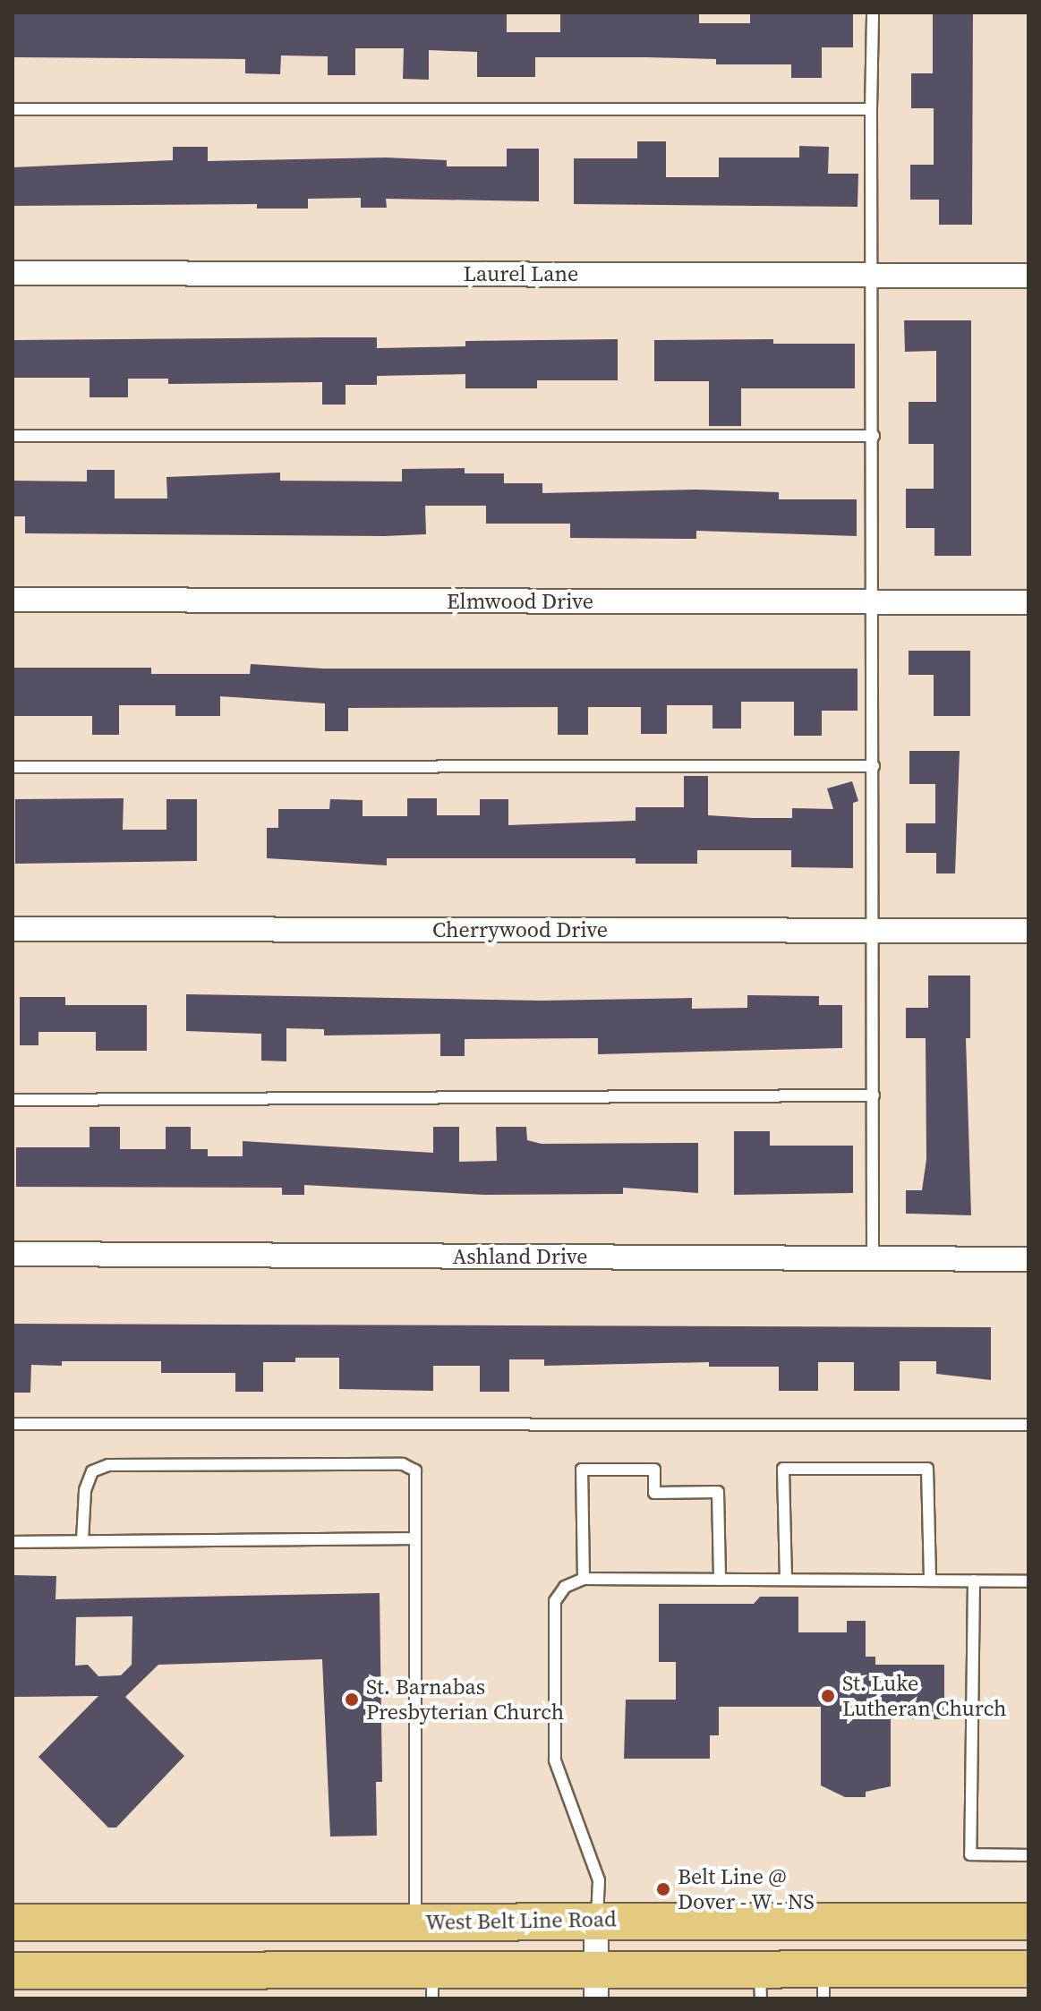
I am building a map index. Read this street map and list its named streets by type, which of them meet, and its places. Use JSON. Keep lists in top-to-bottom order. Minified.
{"streets":{"main road":["West Belt Line Road"],"street":["Laurel Lane","Elmwood Drive","Cherrywood Drive","Ashland Drive"]},"places":["St. Luke Lutheran Church","St. Barnabas Presbyterian Church","Belt Line @ Dover - W - NS"]}
